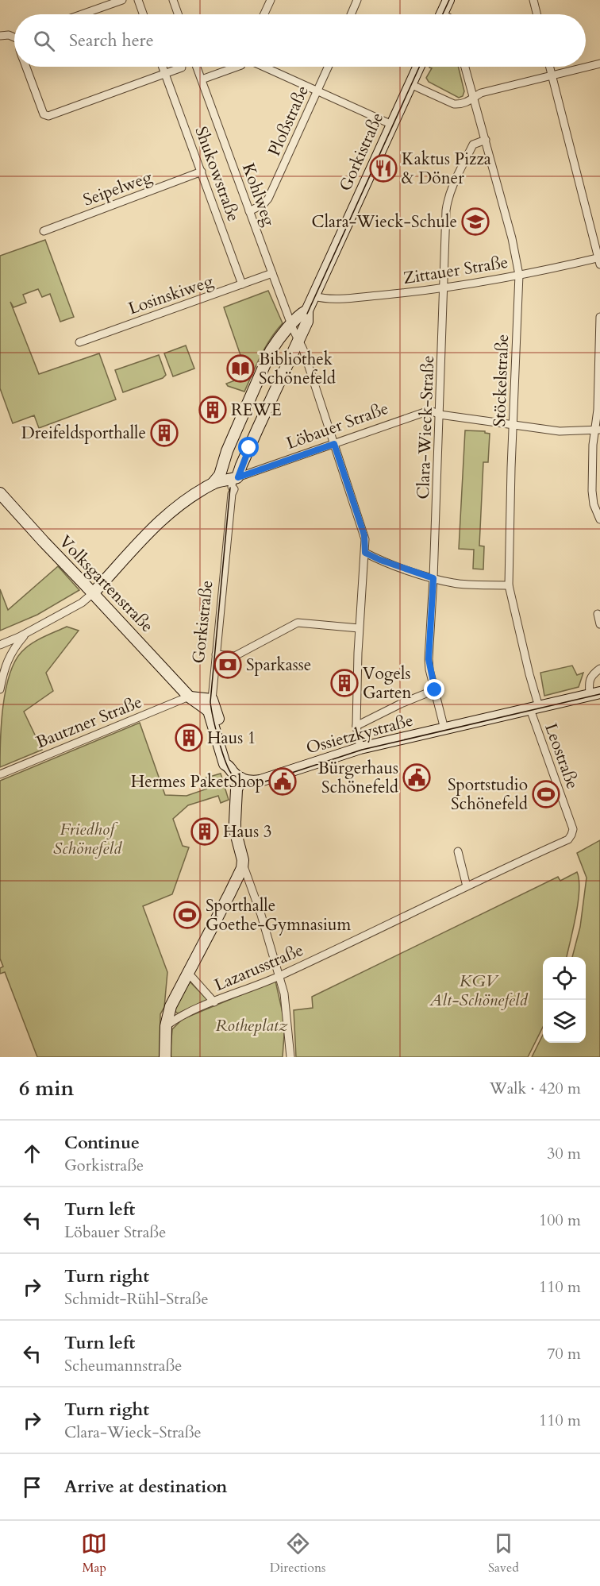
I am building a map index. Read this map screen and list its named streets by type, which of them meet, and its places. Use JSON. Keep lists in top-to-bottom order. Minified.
{"streets":{"main road":["Gorkistraße","Löbauer Straße","Volksgartenstraße","Ossietzkystraße"],"street":["Ploßstraße","Shukowstraße","Seipelweg","Kohlweg","Zittauer Straße","Losinskiweg","Stöckelstraße","Clara-Wieck-Straße","Bautzner Straße","Leostraße","Lazarusstraße"]},"crossings":[["Ploßstraße","Kohlweg"],["Gorkistraße","Kohlweg"],["Gorkistraße","Zittauer Straße"],["Gorkistraße","Löbauer Straße"],["Gorkistraße","Volksgartenstraße"],["Shukowstraße","Seipelweg"],["Shukowstraße","Losinskiweg"],["Kohlweg","Losinskiweg"],["Kohlweg","Löbauer Straße"],["Kohlweg","Ossietzkystraße"],["Zittauer Straße","Stöckelstraße"],["Zittauer Straße","Clara-Wieck-Straße"],["Stöckelstraße","Löbauer Straße"],["Stöckelstraße","Clara-Wieck-Straße"],["Stöckelstraße","Ossietzkystraße"],["Stöckelstraße","Leostraße"],["Löbauer Straße","Clara-Wieck-Straße"],["Löbauer Straße","Volksgartenstraße"],["Clara-Wieck-Straße","Ossietzkystraße"],["Volksgartenstraße","Bautzner Straße"],["Ossietzkystraße","Leostraße"],["Leostraße","Lazarusstraße"]],"parks":["Friedhof Schönefeld","KGV Alt-Schönefeld","Rotheplatz"],"places":{"restaurant":["Kaktus Pizza & Döner"],"school or university":["Clara-Wieck-Schule"],"library":["Bibliothek Schönefeld"],"building":["REWE","Dreifeldsporthalle","Vogels Garten","Haus 1","Haus 3"],"bank":["Sparkasse"],"public building":["Bürgerhaus Schönefeld","Hermes PaketShop"],"sports":["Sportstudio Schönefeld","Sporthalle Goethe-Gymnasium"]},"page":{"search":"Search here","heading":["6 min","Walk · 420 m"],"list":[["Continue","Gorkistraße","30 m"],["Turn left","Löbauer Straße","100 m"],["Turn right","Schmidt-Rühl-Straße","110 m"],["Turn left","Scheumannstraße","70 m"],["Turn right","Clara-Wieck-Straße","110 m"],"Arrive at destination"],"nav":["Map","Directions","Saved"]}}
